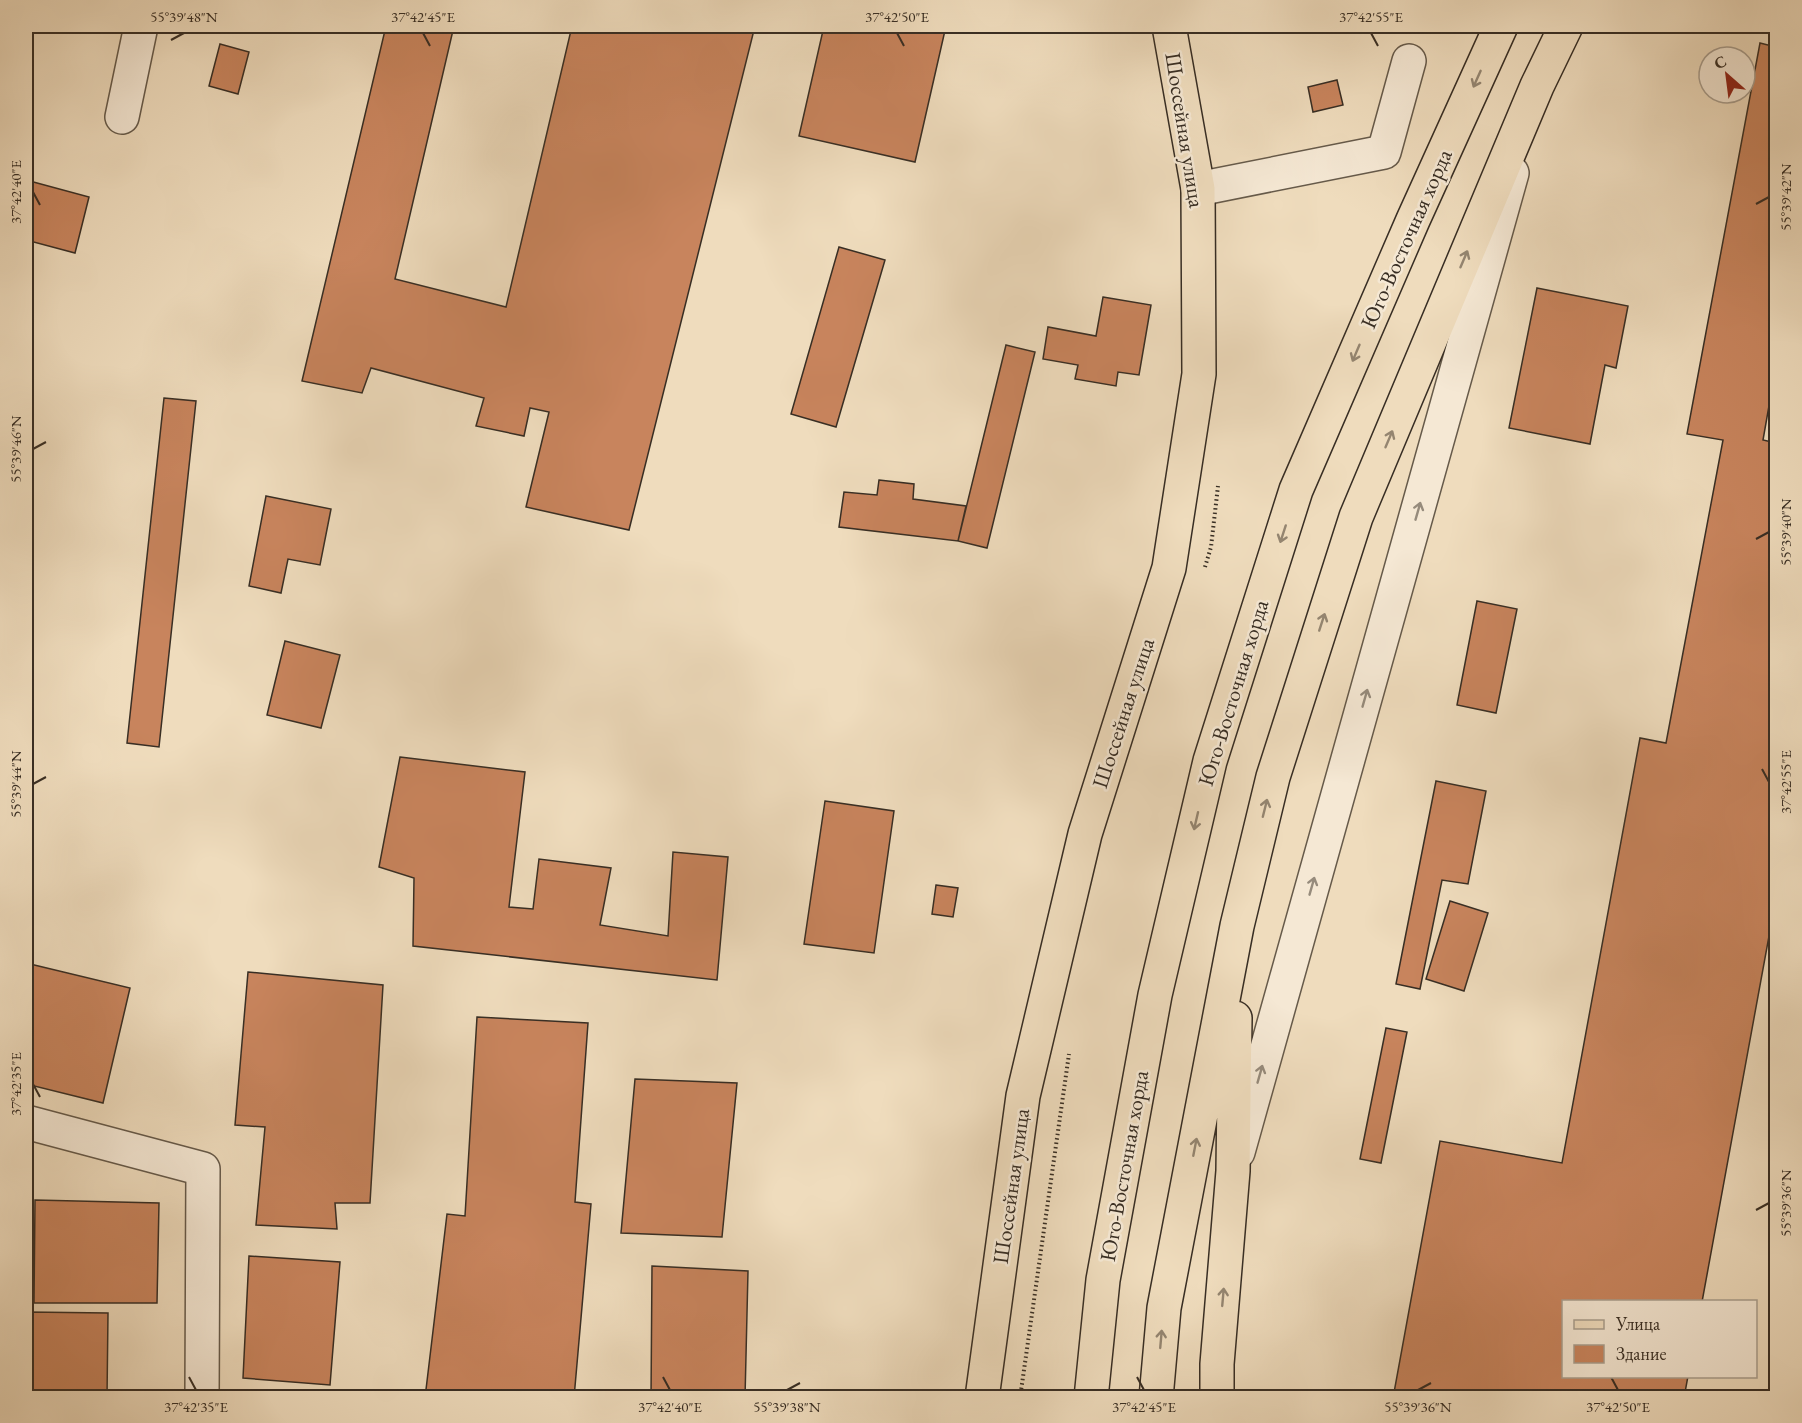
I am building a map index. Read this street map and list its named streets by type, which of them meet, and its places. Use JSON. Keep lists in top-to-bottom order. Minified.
{"streets":{"main road":["Шоссейная улица","Юго-Восточная хорда"]},"legend":["Улица","Здание"],"north":"top left","coordinates":["55°39'48\"N","37°42'45\"E","37°42'50\"E","37°42'55\"E","37°42'40\"E","55°39'42\"N","55°39'46\"N","55°39'40\"N","55°39'44\"N","37°42'35\"E","55°39'36\"N","55°39'38\"N"]}
